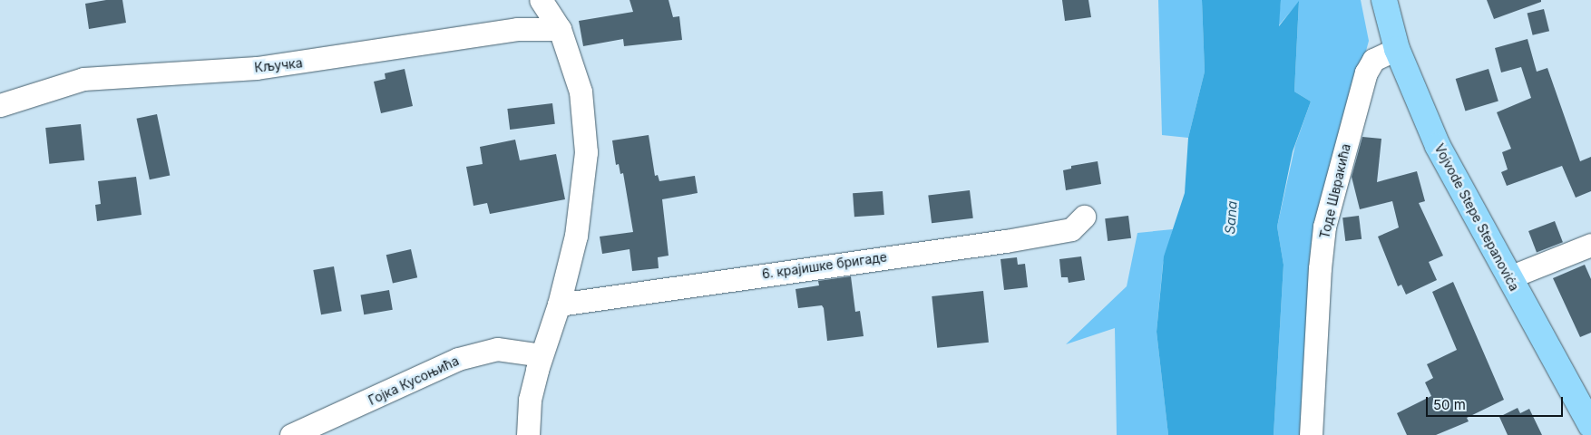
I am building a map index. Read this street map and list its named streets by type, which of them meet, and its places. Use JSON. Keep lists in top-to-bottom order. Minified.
{"streets":{"main road":["Vojvode Stepe Stepanovića"],"street":["Кључка","Тоде Швракића","6. крајишке бригаде","Гојка Кусоњића"]},"crossings":[["Тоде Швракића","Vojvode Stepe Stepanovića"]],"water":["Sana"],"scale_bar":"50 m"}
